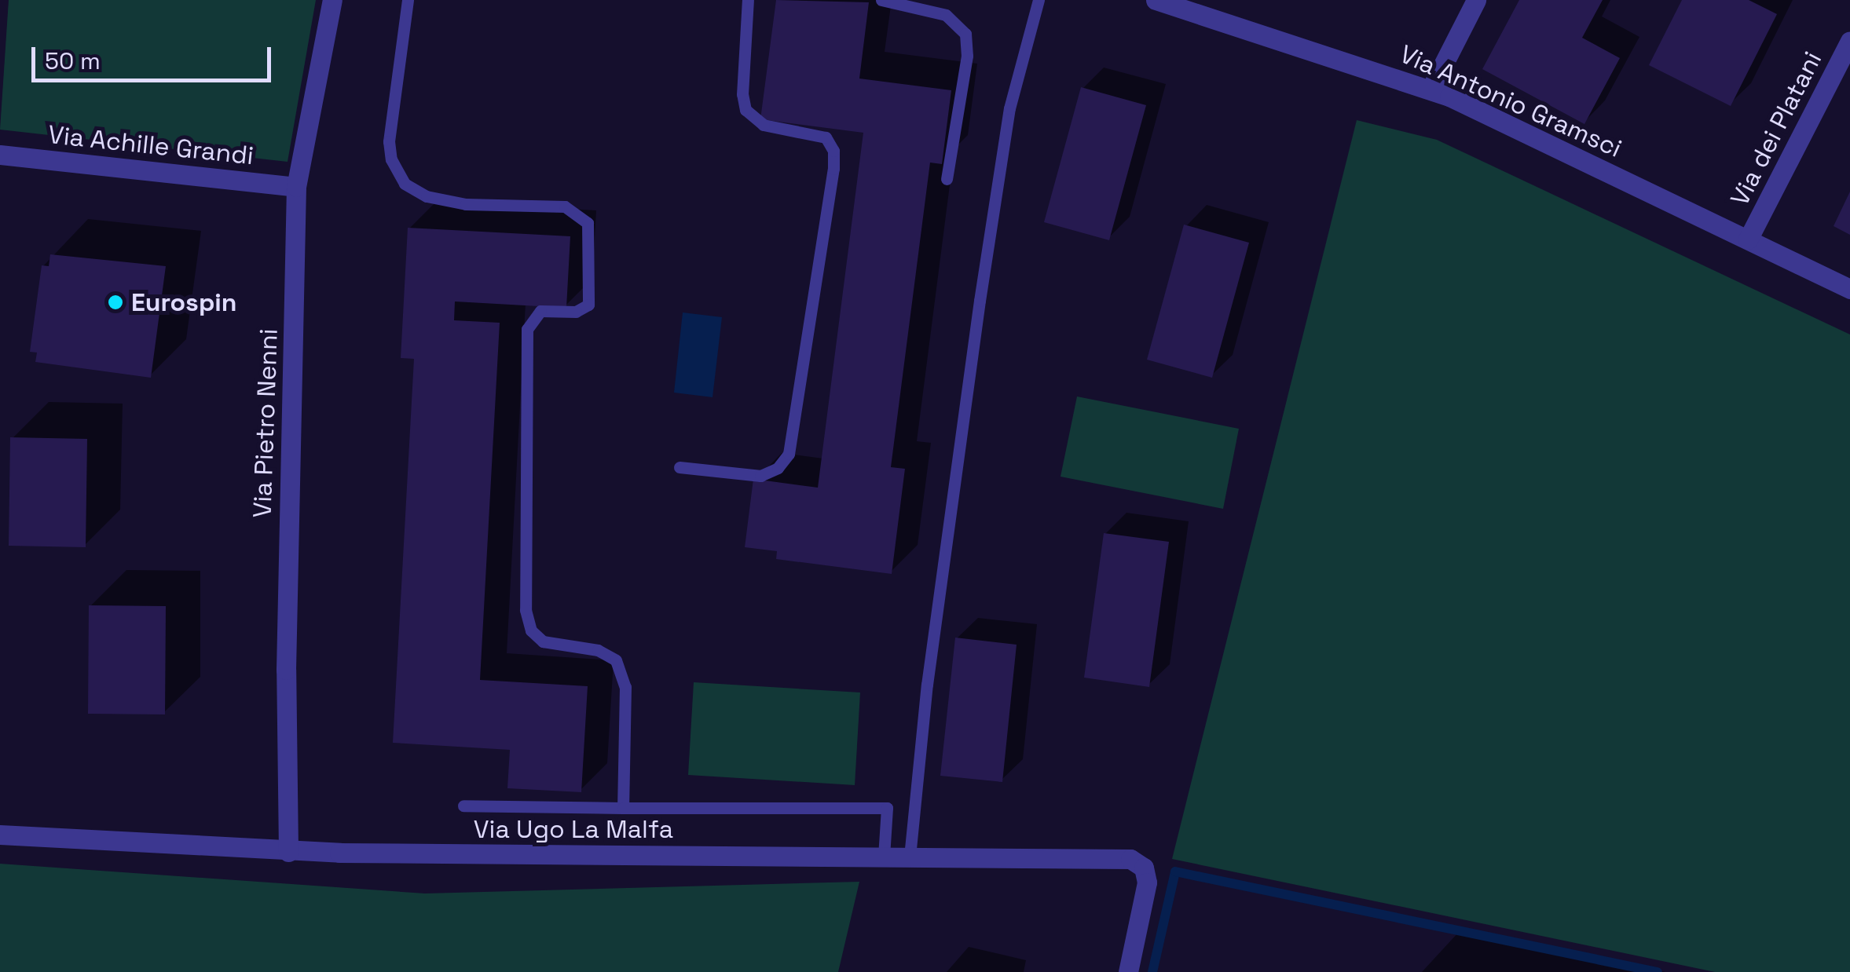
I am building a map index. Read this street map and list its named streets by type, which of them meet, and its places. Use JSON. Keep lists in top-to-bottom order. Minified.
{"streets":{"street":["Via Antonio Gramsci","Via dei Platani","Via Achille Grandi","Via Pietro Nenni","Via Ugo La Malfa"]},"crossings":[["Via Antonio Gramsci","Via dei Platani"],["Via Achille Grandi","Via Pietro Nenni"],["Via Pietro Nenni","Via Ugo La Malfa"]],"places":["Eurospin"],"scale_bar":"50 m"}
